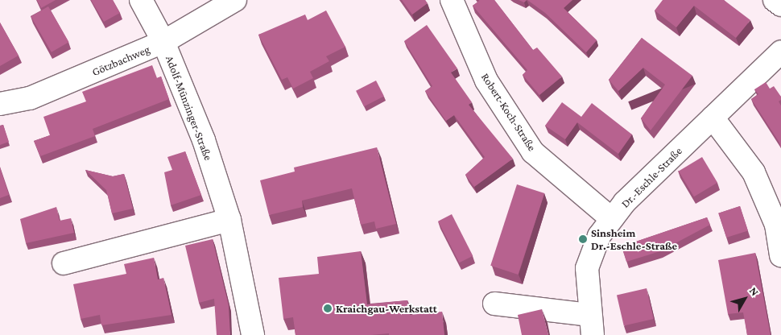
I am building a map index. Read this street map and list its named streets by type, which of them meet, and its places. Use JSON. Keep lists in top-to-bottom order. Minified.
{"streets":{"street":["Götzbachweg","Adolf-Münzinger-Straße","Robert-Koch-Straße","Dr.-Eschle-Straße"]},"crossings":[["Götzbachweg","Adolf-Münzinger-Straße"],["Robert-Koch-Straße","Dr.-Eschle-Straße"]],"places":["Sinsheim Dr.-Eschle-Straße","Kraichgau-Werkstatt"],"north":"top right"}
